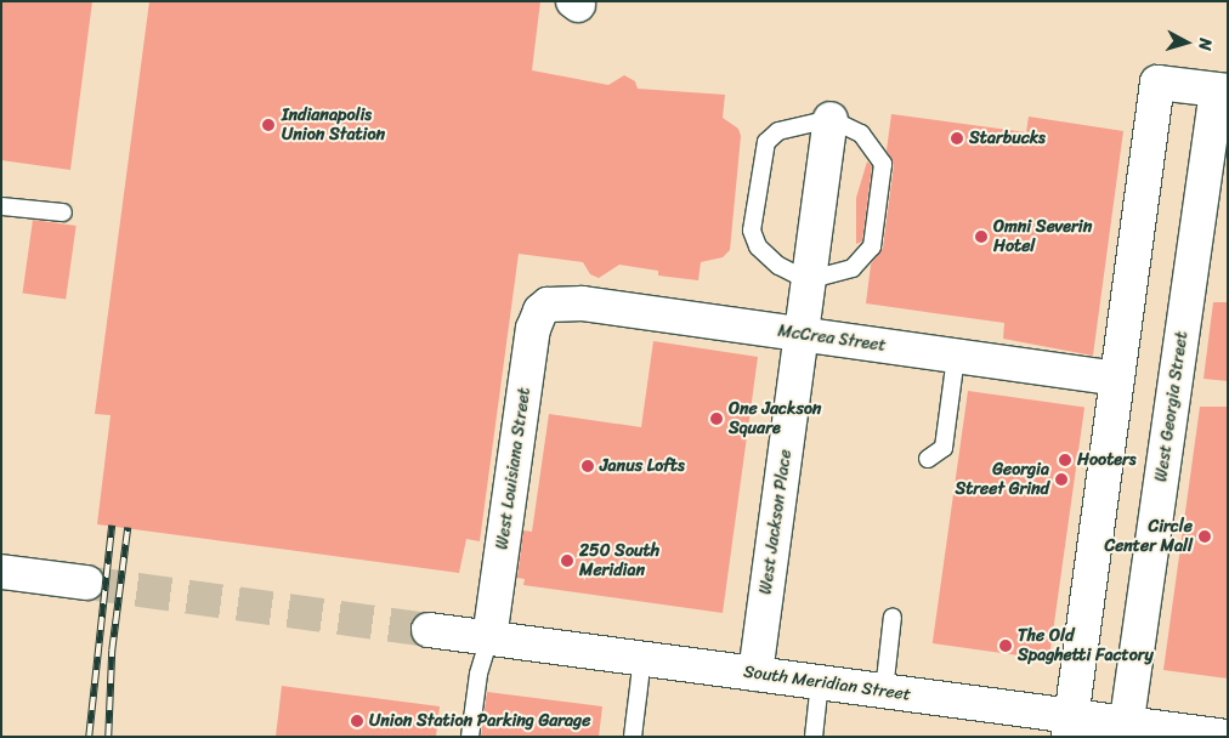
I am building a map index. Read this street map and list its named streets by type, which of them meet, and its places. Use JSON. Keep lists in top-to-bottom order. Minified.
{"streets":{"street":["McCrea Street","West Georgia Street","West Louisiana Street","West Jackson Place","South Meridian Street"]},"crossings":[["McCrea Street","West Louisiana Street"],["McCrea Street","West Jackson Place"],["West Georgia Street","South Meridian Street"],["West Louisiana Street","South Meridian Street"],["West Jackson Place","South Meridian Street"]],"places":["Indianapolis Union Station","Starbucks","Omni Severin Hotel","One Jackson Square","Hooters","Janus Lofts","Georgia Street Grind","Circle Center Mall","250 South Meridian","The Old Spaghetti Factory","Union Station Parking Garage"],"north":"right"}
